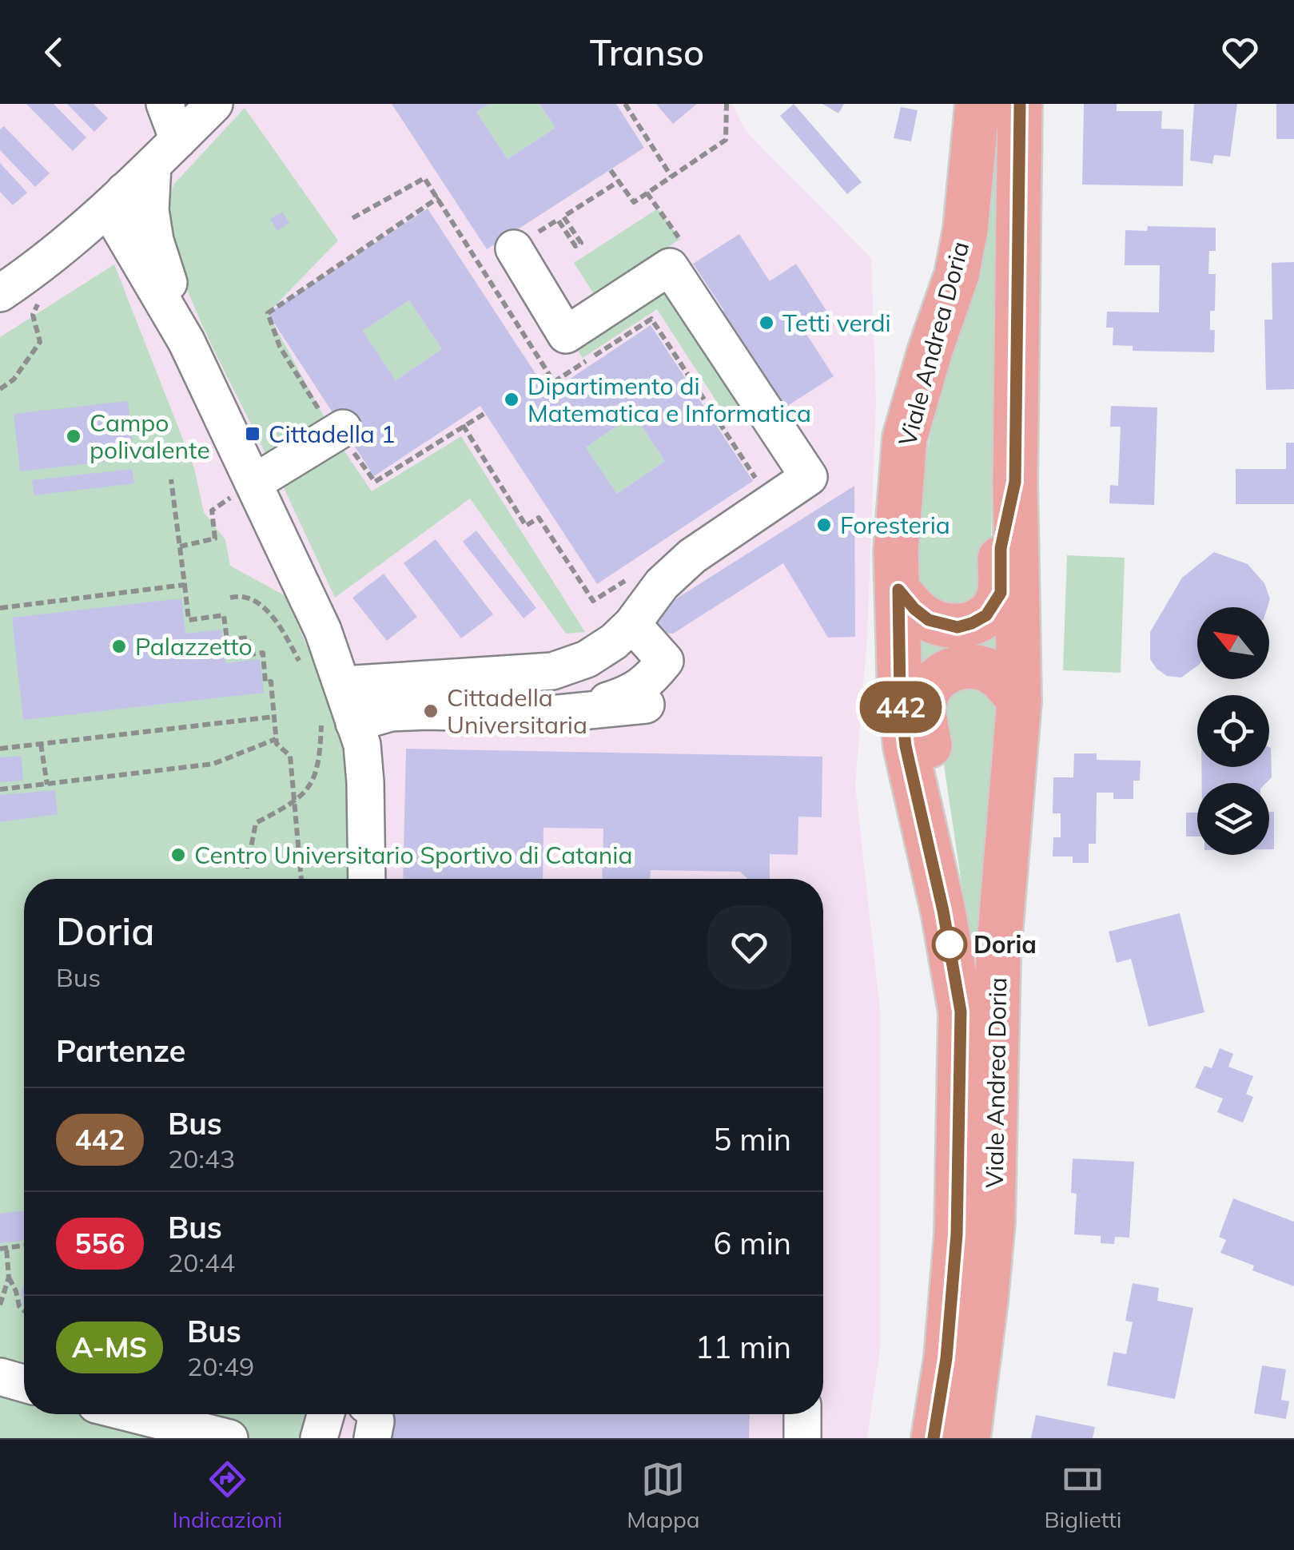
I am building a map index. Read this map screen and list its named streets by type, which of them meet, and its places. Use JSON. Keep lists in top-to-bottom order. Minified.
{"streets":{"main road":["Viale Andrea Doria"]},"places":{"other":["Tetti verdi","Dipartimento di Matematica e Informatica","Campo polivalente","Foresteria","Palazzetto","Cittadella Universitaria","Centro Universitario Sportivo di Catania","Doria"],"transit":["Cittadella 1"]},"lines":["bus line 442"],"north":"top left","page":{"header":"Transo","on_map":"442","heading":[["Doria","Bus"],"Partenze"],"list":[{"mark":"442","name":"Bus","note":"20:43","value":"5 min"},{"mark":"556","name":"Bus","note":"20:44","value":"6 min"},{"mark":"A-MS","name":"Bus","note":"20:49","value":"11 min"}],"tabs":["Indicazioni","Mappa","Biglietti"]}}
